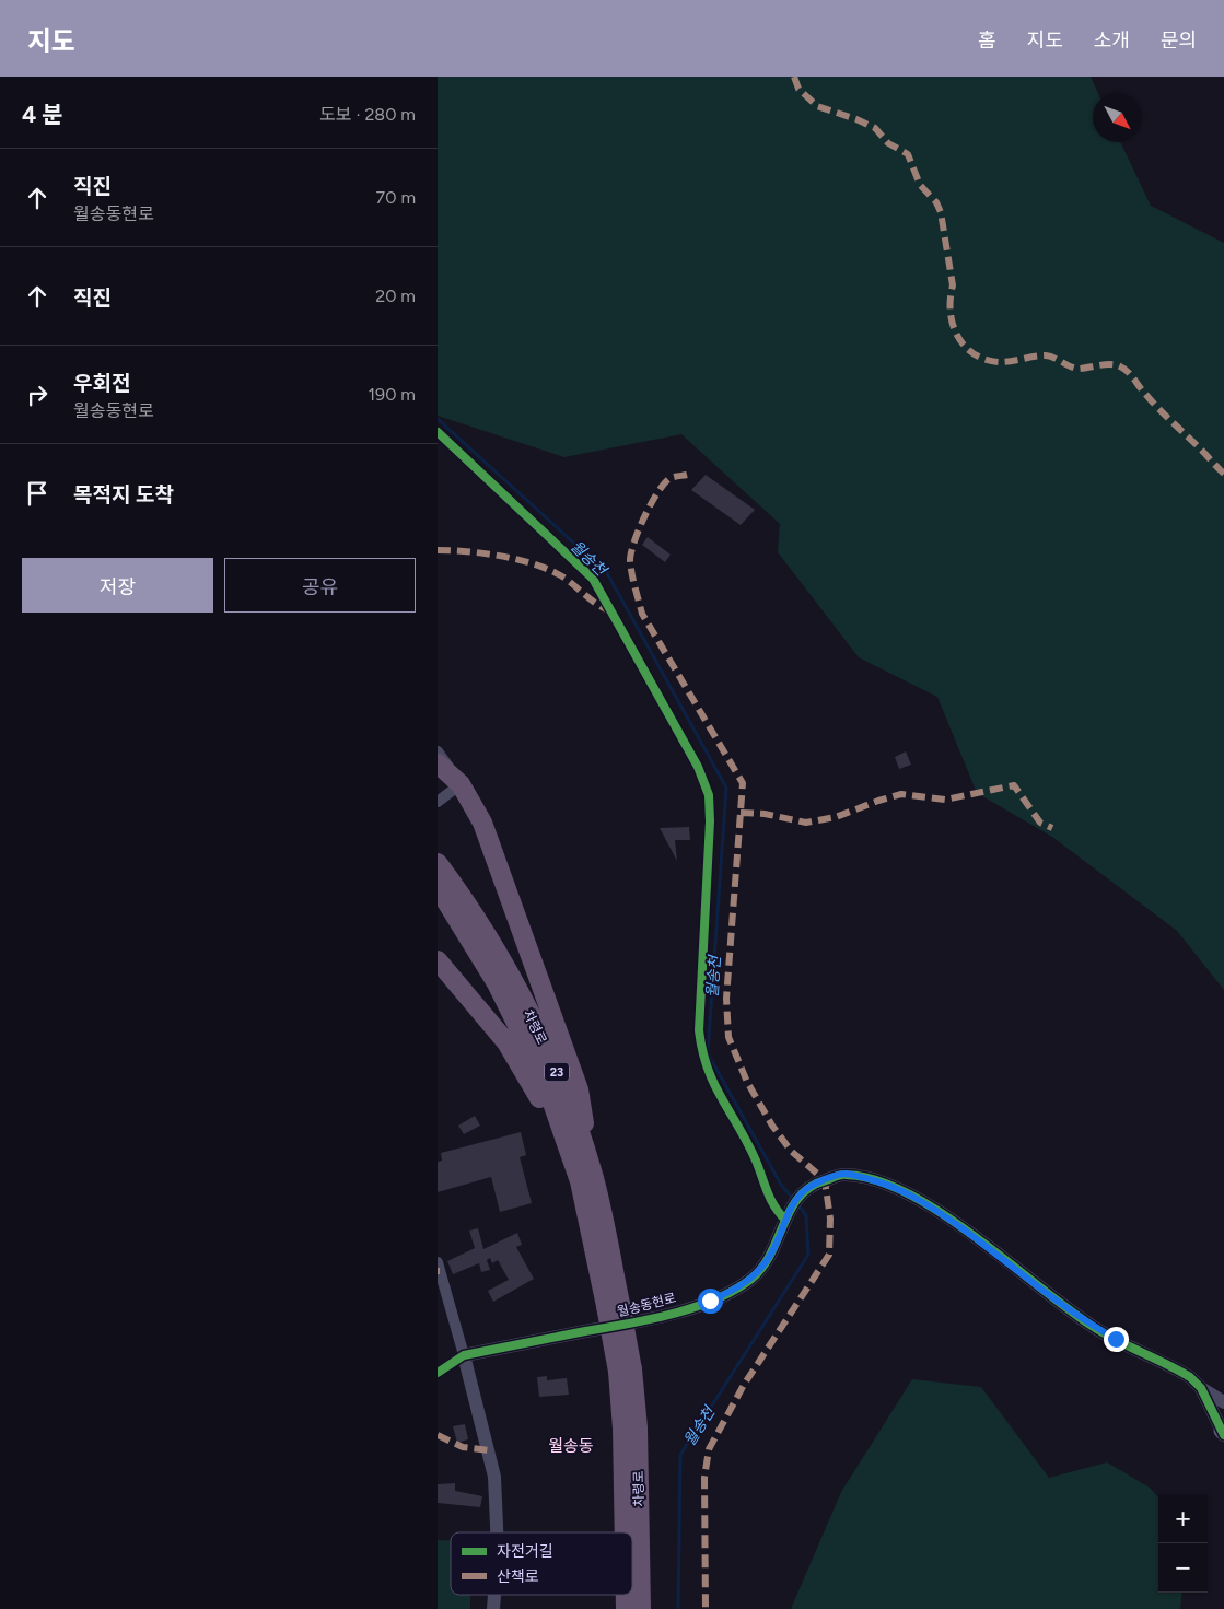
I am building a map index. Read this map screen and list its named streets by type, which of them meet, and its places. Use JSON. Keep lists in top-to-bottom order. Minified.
{"streets":{"highway":["차령로","23"],"street":["월송동현로"]},"districts":["월송동"],"water":["월송천"],"legend":["자전거길","산책로"],"north":"bottom right","page":{"header":"지도","nav":["홈","지도","소개","문의"],"heading":["4 분","도보 · 280 m"],"list":[["직진","월송동현로","70 m"],["직진","20 m"],["우회전","월송동현로","190 m"],"목적지 도착"],"buttons":["저장","공유"],"map_buttons":["+","−"]}}
